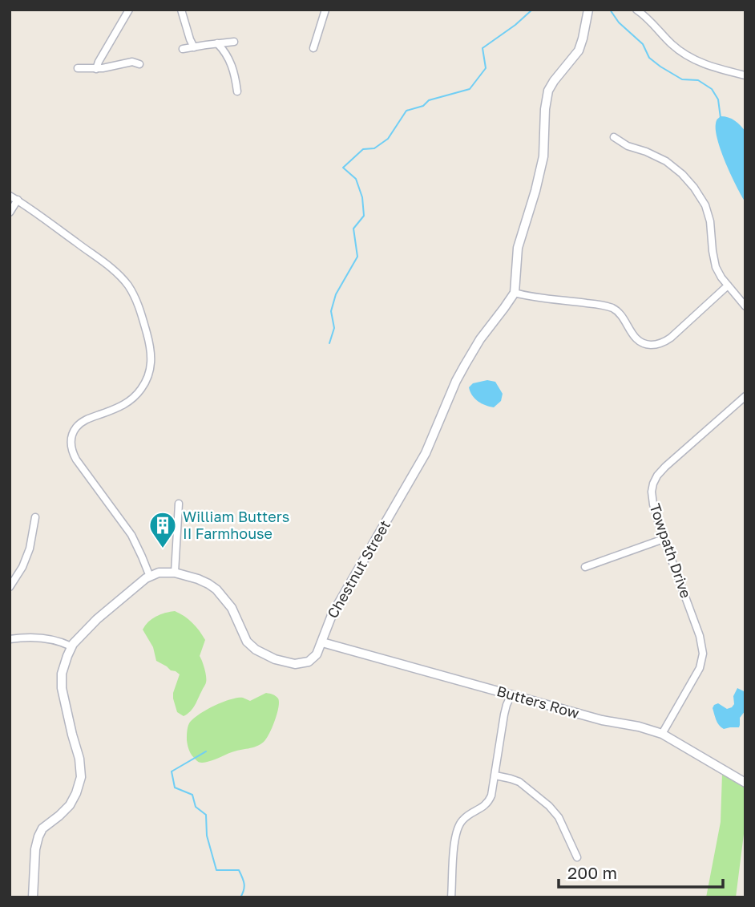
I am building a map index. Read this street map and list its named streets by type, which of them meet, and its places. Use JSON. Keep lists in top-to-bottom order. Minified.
{"streets":{"street":["Towpath Drive","Chestnut Street","Butters Row"]},"crossings":[["Towpath Drive","Butters Row"],["Chestnut Street","Butters Row"]],"places":{"building":["William Butters II Farmhouse"]},"scale_bar":"200 m"}
